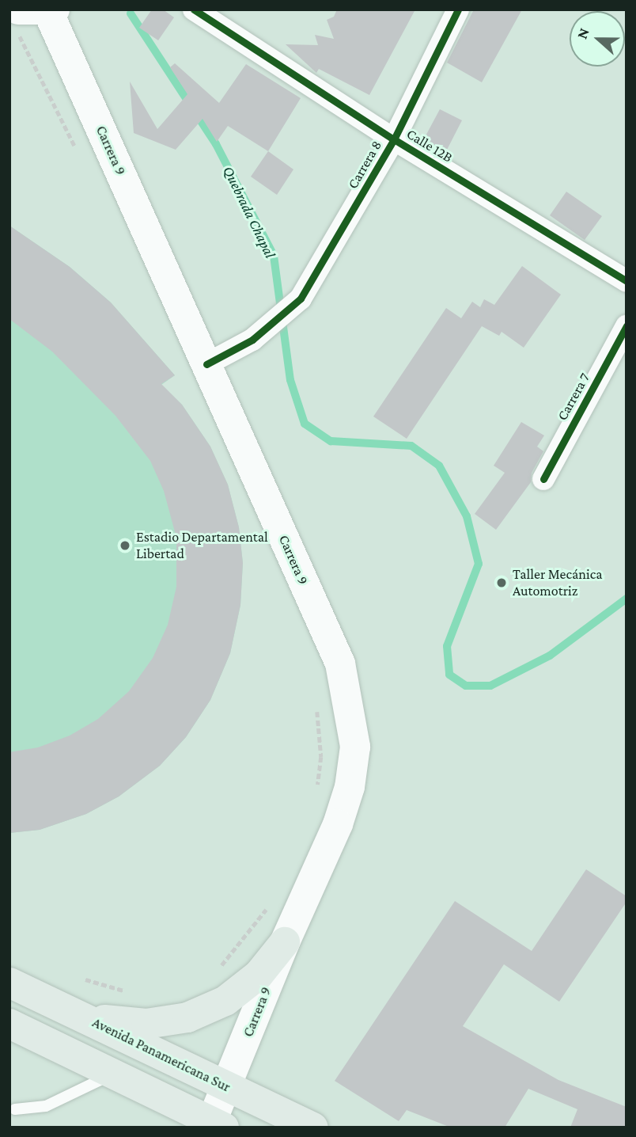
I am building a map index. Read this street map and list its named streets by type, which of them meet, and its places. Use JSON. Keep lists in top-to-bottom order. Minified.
{"streets":{"main road":["Carrera 9","Avenida Panamericana Sur"],"street":["Calle 12B","Carrera 8","Carrera 7"]},"crossings":[["Calle 12B","Carrera 8"],["Carrera 9","Carrera 8"],["Carrera 9","Avenida Panamericana Sur"]],"water":["Quebrada Chapal"],"places":["Estadio Departamental Libertad","Taller Mecánica Automotriz"],"north":"left"}
